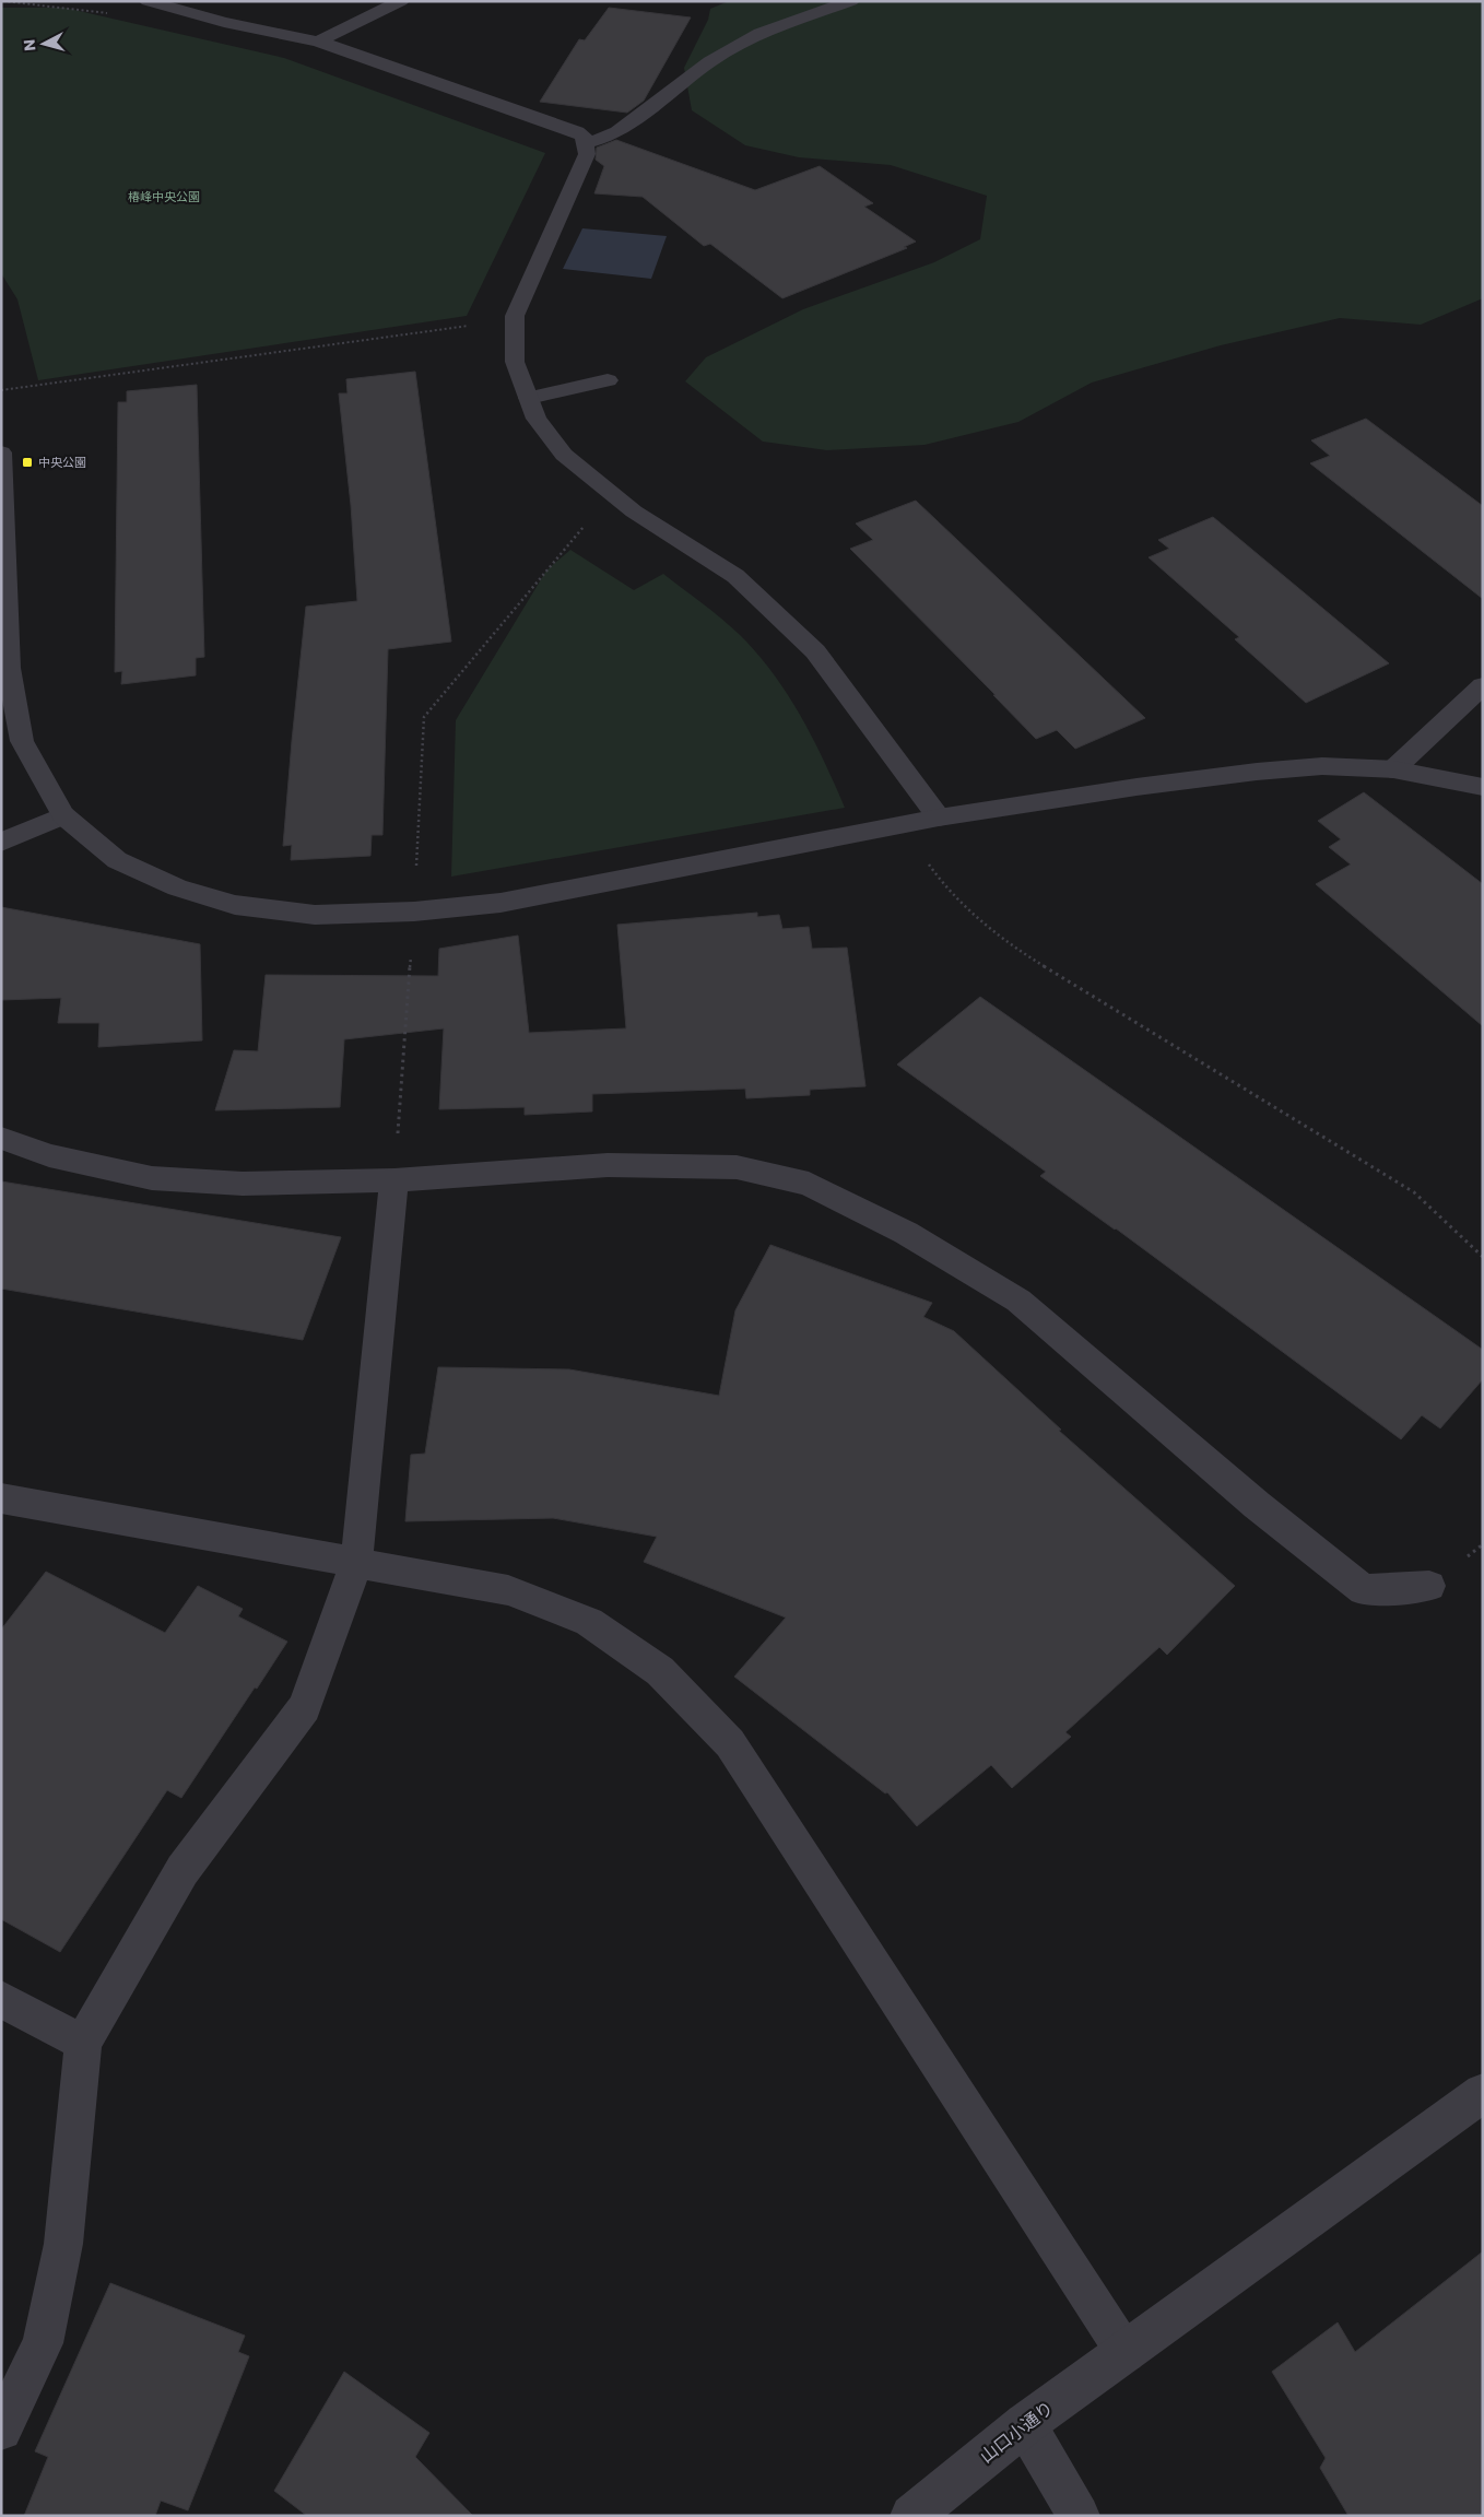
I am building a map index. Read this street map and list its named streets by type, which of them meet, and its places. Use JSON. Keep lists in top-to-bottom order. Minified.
{"streets":{"street":["山口小通り"]},"parks":["椿峰中央公園"],"places":{"transit":["中央公園"]},"north":"left"}
